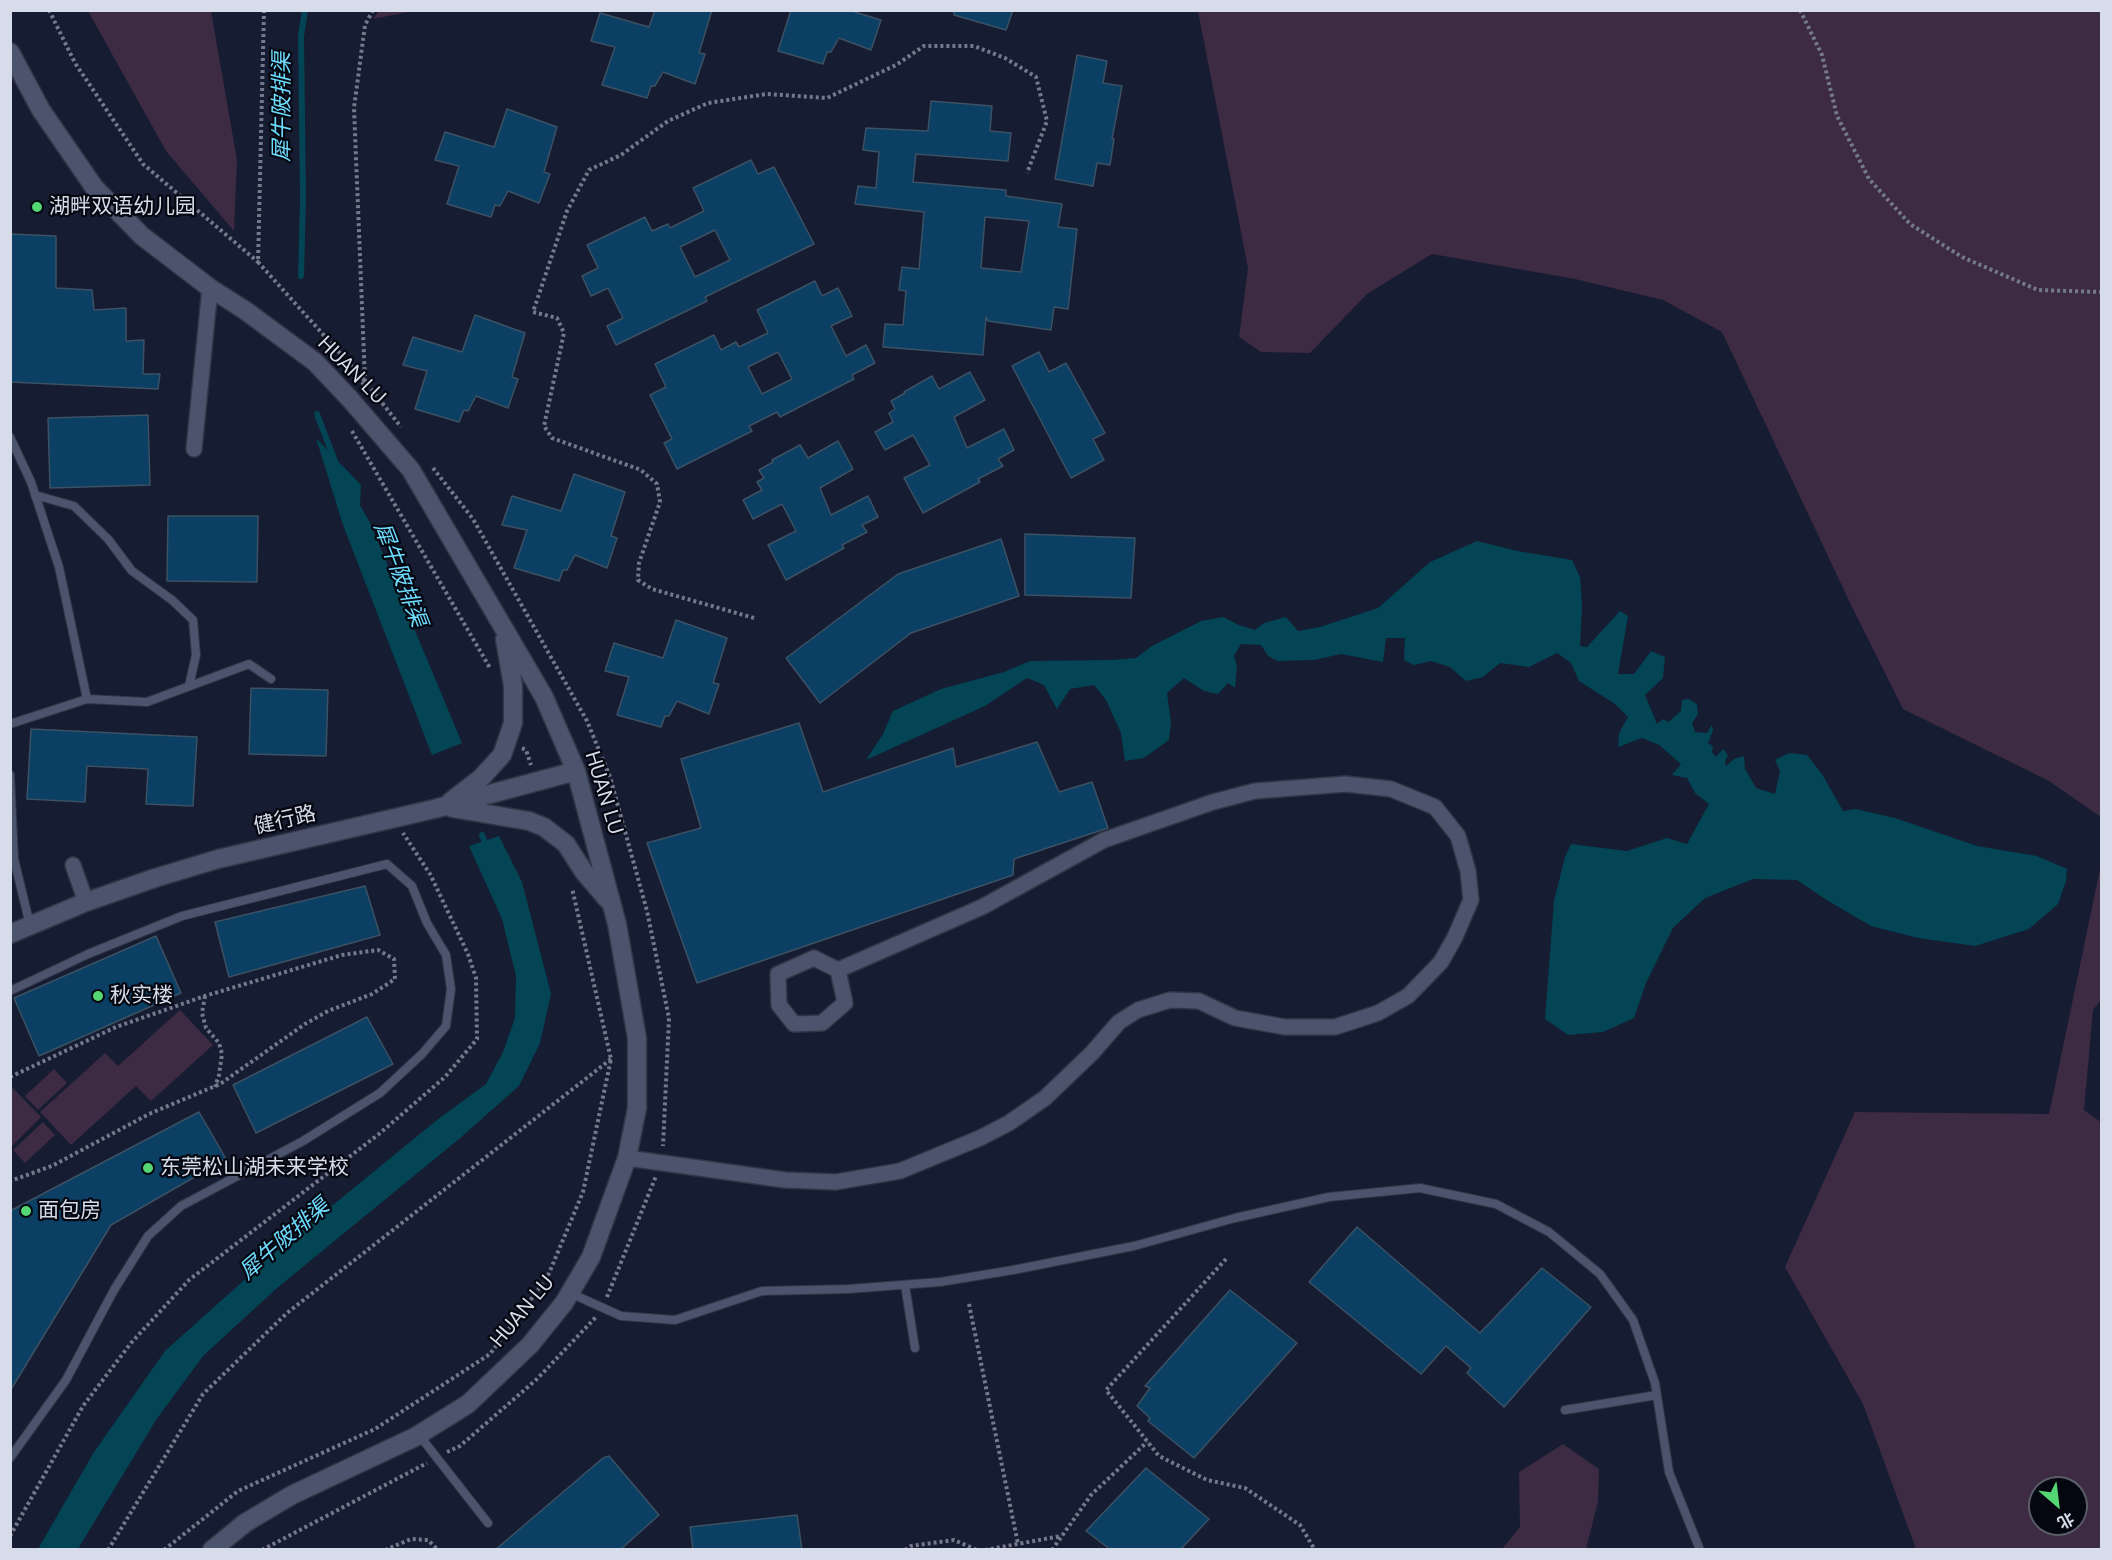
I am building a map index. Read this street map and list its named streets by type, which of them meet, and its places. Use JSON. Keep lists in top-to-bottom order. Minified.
{"streets":{"street":["HUAN LU","健行路"]},"crossings":[["HUAN LU","健行路"]],"water":["犀牛陂排渠"],"places":["湖畔双语幼儿园","秋实楼","东莞松山湖未来学校","面包房"],"north":"bottom right"}
